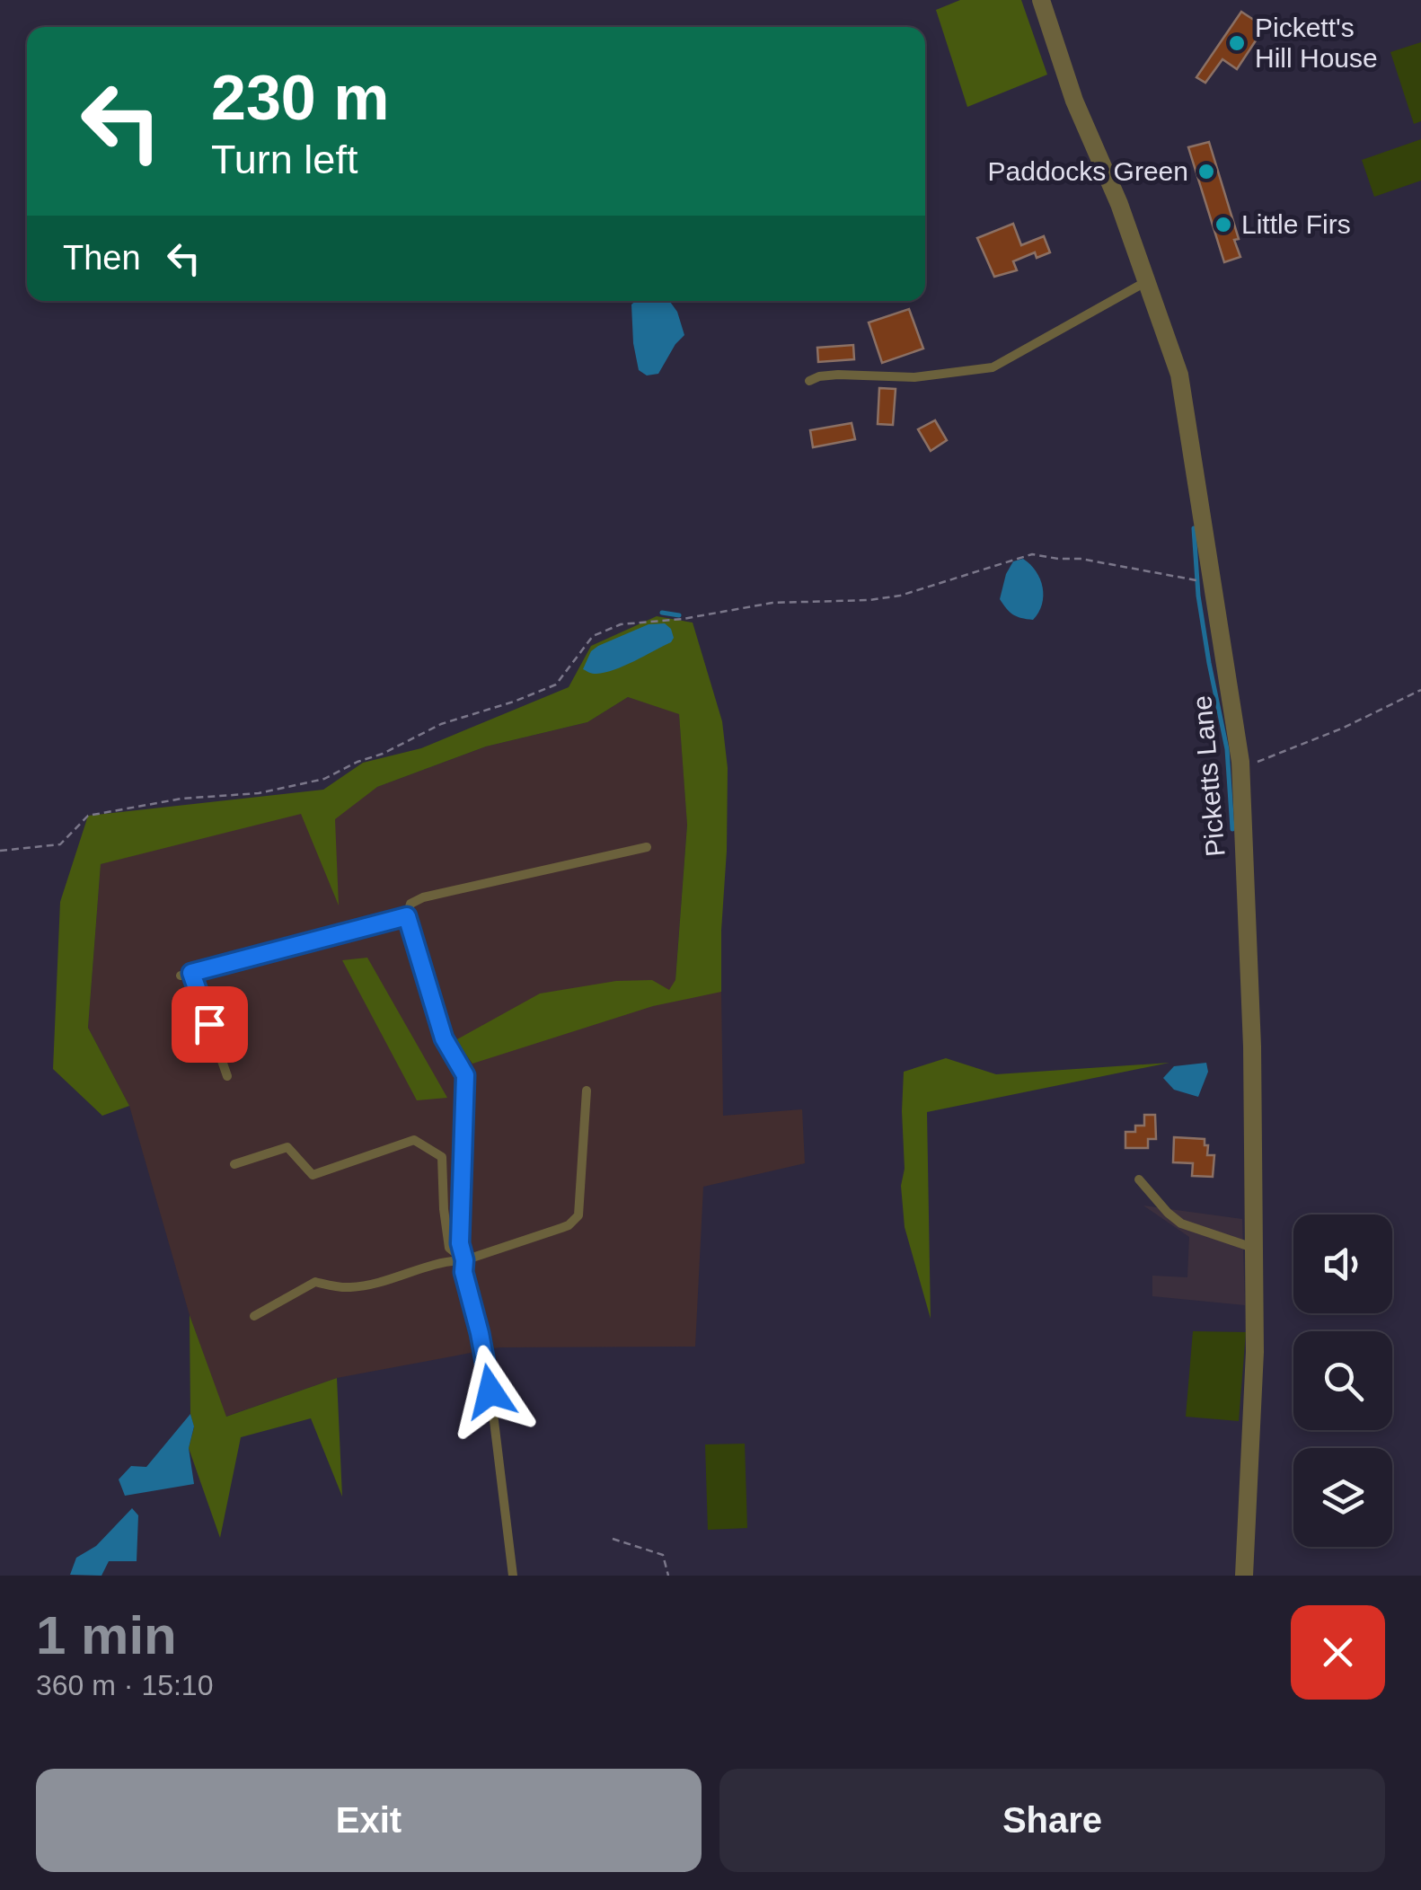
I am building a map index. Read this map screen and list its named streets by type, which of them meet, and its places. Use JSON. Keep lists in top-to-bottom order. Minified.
{"streets":{"street":["Picketts Lane"]},"places":["Pickett's Hill House","Paddocks Green","Little Firs"],"page":{"turn":["230 m","Turn left"],"then":"Then","heading":["1 min","360 m · 15:10"],"buttons":["Exit","Share"]}}
